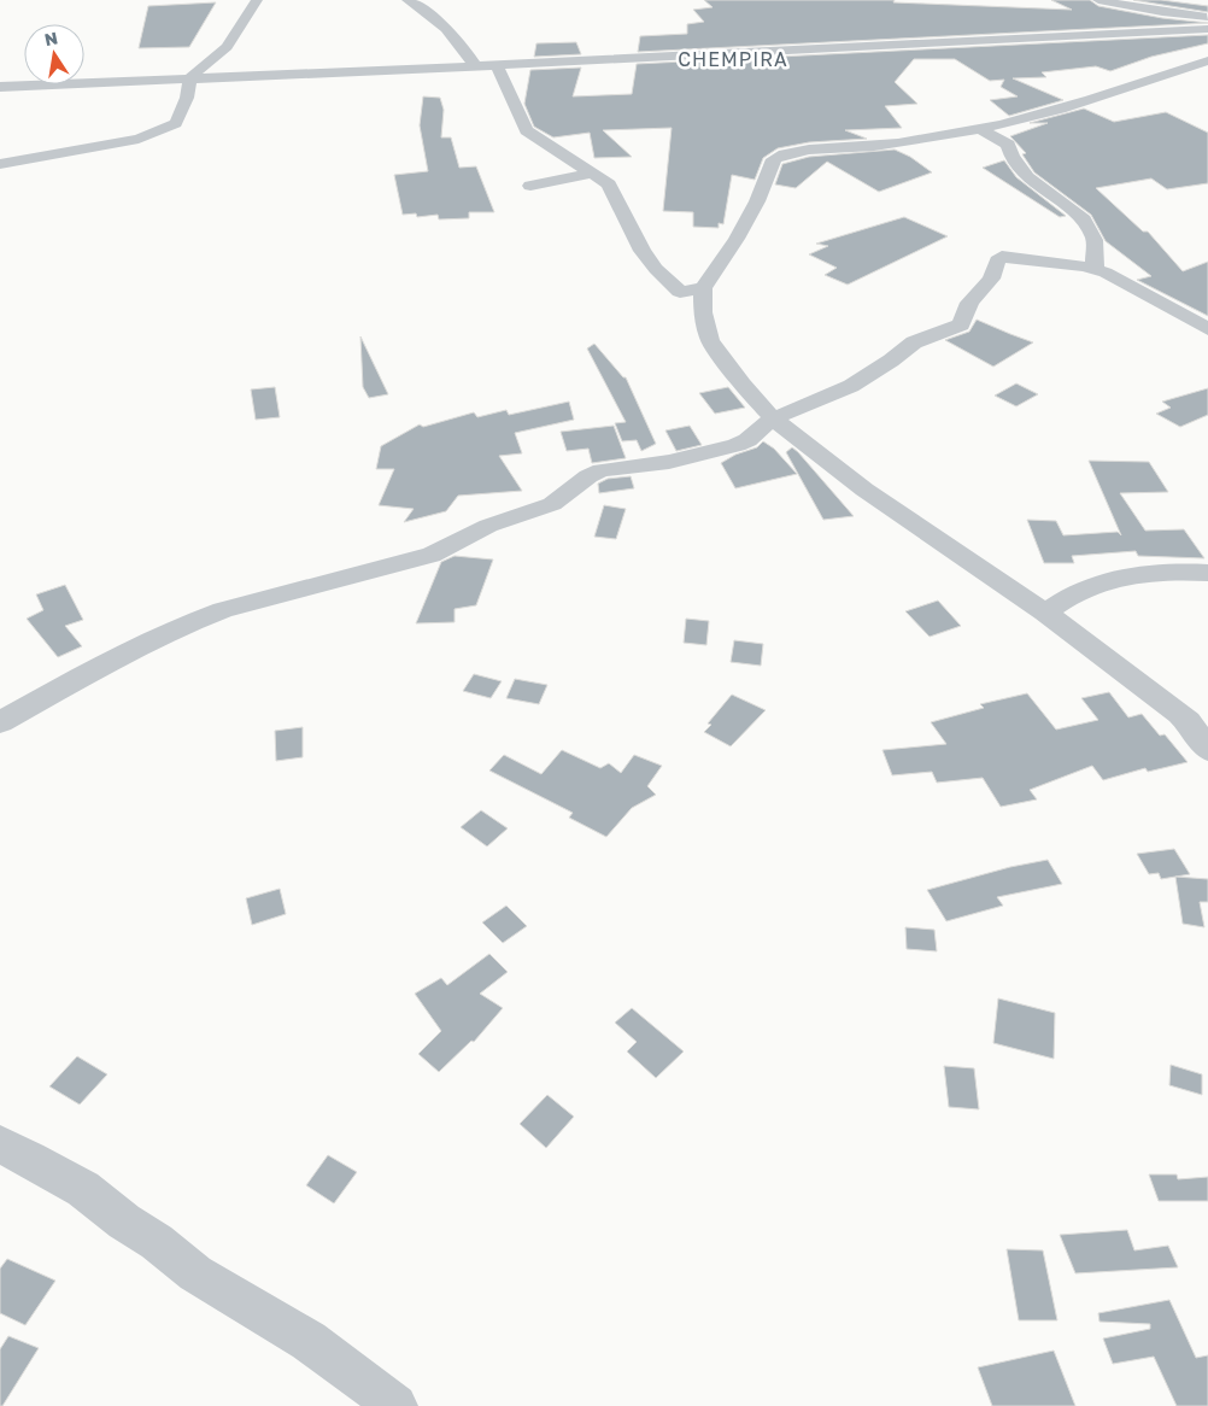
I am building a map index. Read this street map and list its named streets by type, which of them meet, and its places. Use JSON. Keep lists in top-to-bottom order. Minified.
{"districts":["CHEMPIRA"],"north":"top"}
